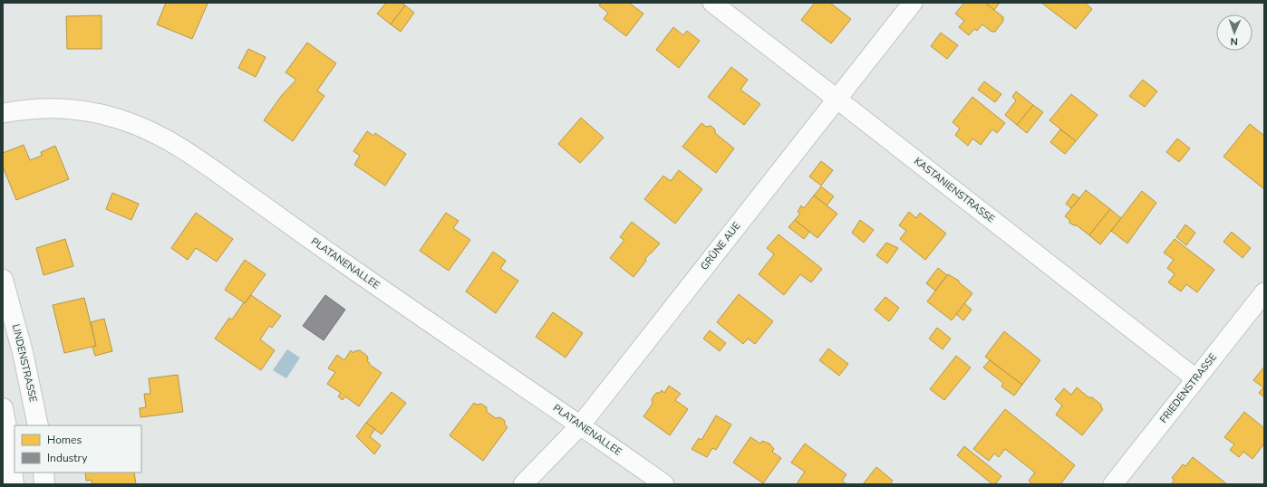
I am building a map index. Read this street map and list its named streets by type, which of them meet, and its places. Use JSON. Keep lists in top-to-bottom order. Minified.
{"streets":{"street":["KASTANIENSTRASSE","GRÜNE AUE","PLATANENALLEE","LINDENSTRASSE","FRIEDENSTRASSE"]},"crossings":[["KASTANIENSTRASSE","GRÜNE AUE"],["KASTANIENSTRASSE","FRIEDENSTRASSE"],["GRÜNE AUE","PLATANENALLEE"]],"legend":["Homes","Industry"],"north":"bottom"}
